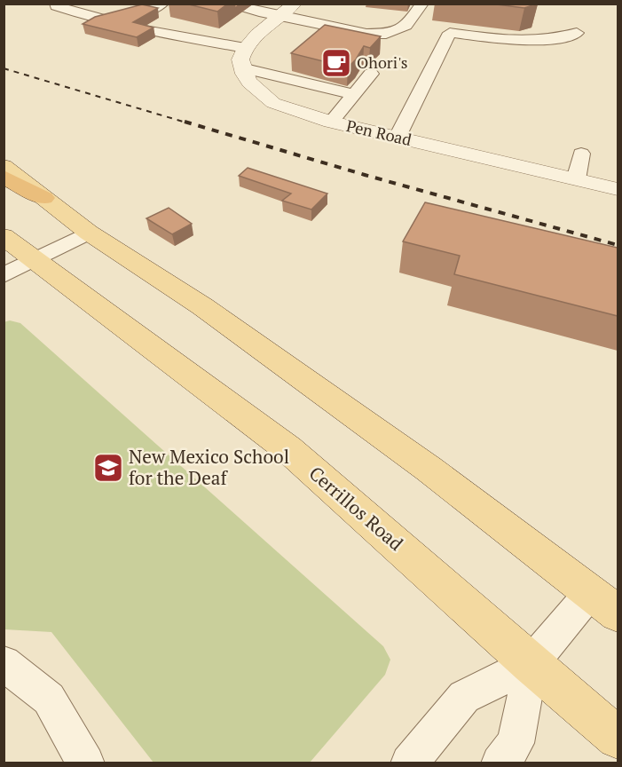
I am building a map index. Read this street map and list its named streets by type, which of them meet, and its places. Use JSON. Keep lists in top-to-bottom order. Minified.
{"streets":{"main road":["Cerrillos Road"],"street":["Pen Road"]},"places":{"cafe":["Ohori's"],"school or university":["New Mexico School for the Deaf"]}}
